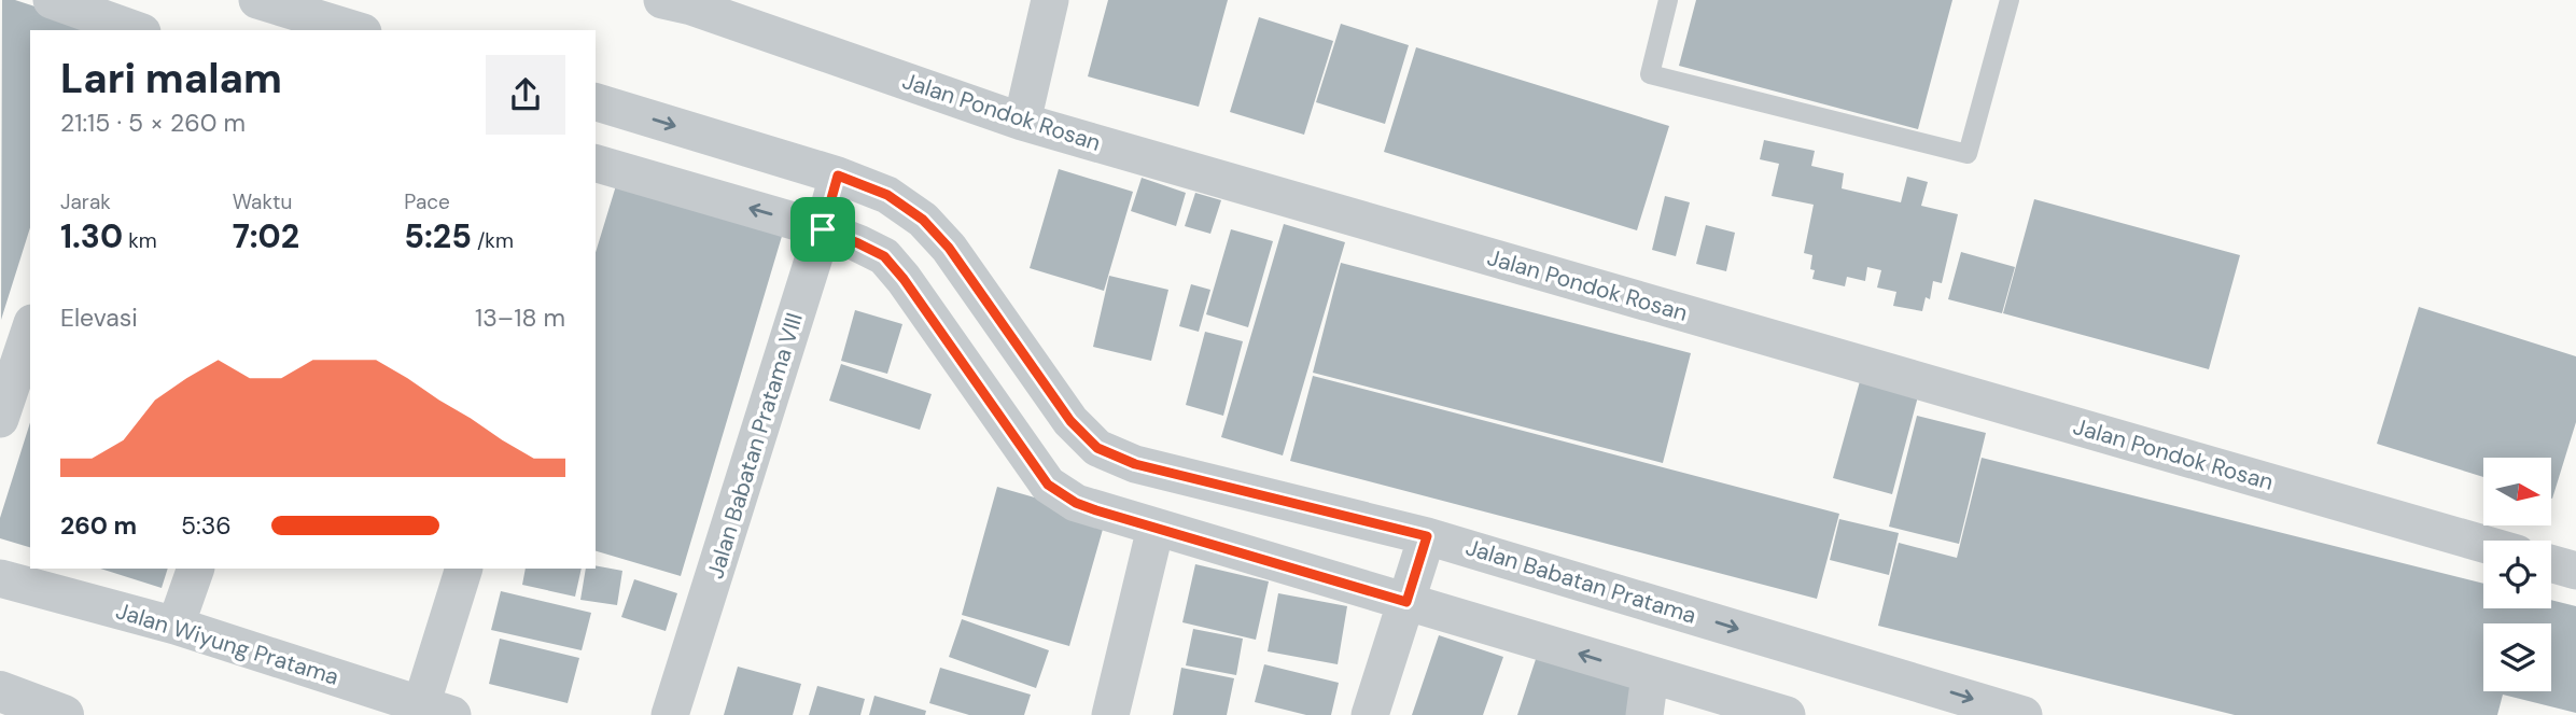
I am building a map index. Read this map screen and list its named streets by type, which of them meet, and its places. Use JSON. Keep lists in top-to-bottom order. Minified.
{"streets":{"street":["Jalan Pondok Rosan","Jalan Babatan Pratama VIII","Jalan Babatan Pratama","Jalan Wiyung Pratama"]},"crossings":[["Jalan Babatan Pratama VIII","Jalan Babatan Pratama"]],"north":"right","page":{"heading":["Lari malam","21:15 · 5 × 260 m"],"stats":[["Jarak","1.30 km"],["Waktu","7:02"],["Pace","5:25 /km"]],"chart":["Elevasi","13–18 m"],"list":[{"name":"260 m","note":"5:36"}]}}
